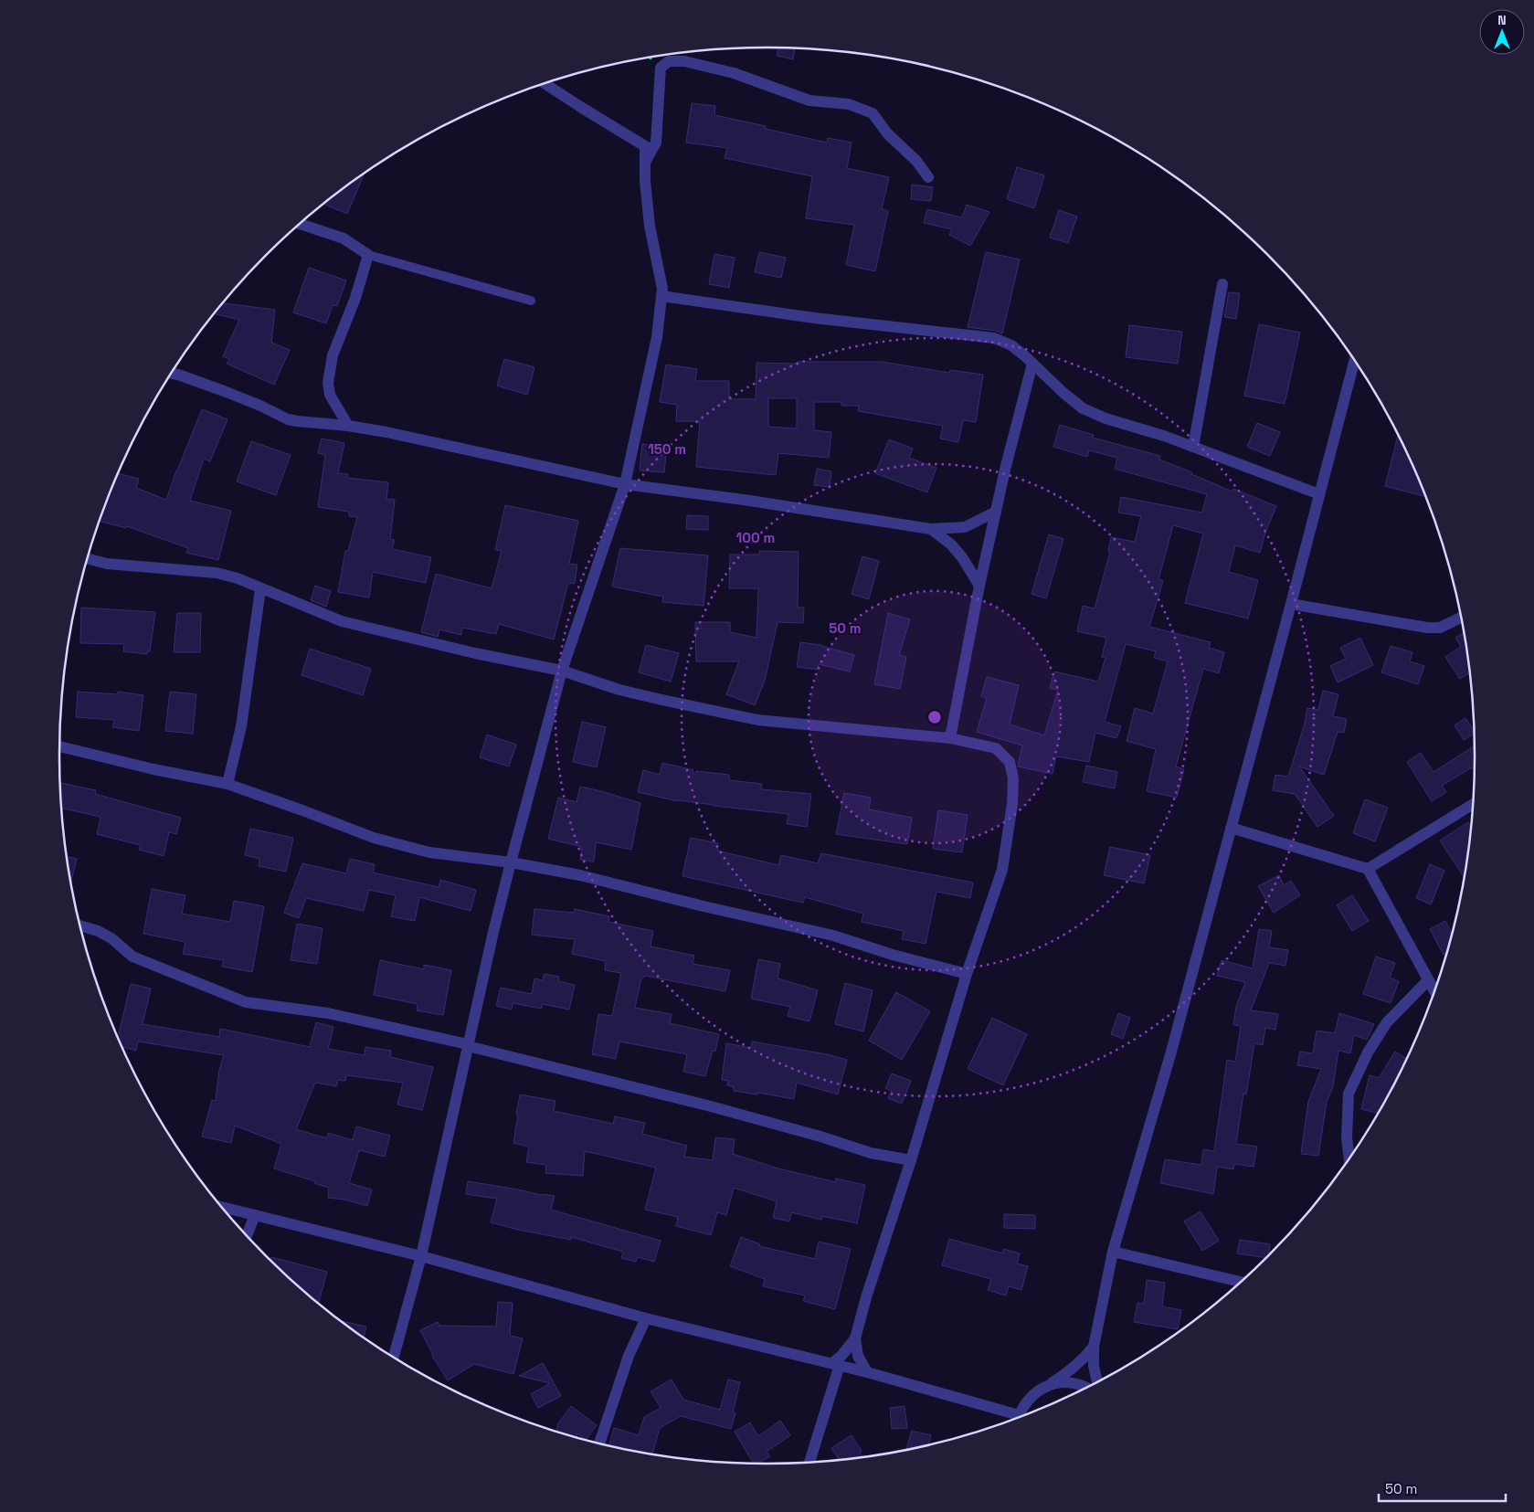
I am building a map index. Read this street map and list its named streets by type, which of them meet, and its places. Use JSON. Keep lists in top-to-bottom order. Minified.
{"scale_bar":"50 m","north":"top","rings":["150 m","100 m","50 m"]}
